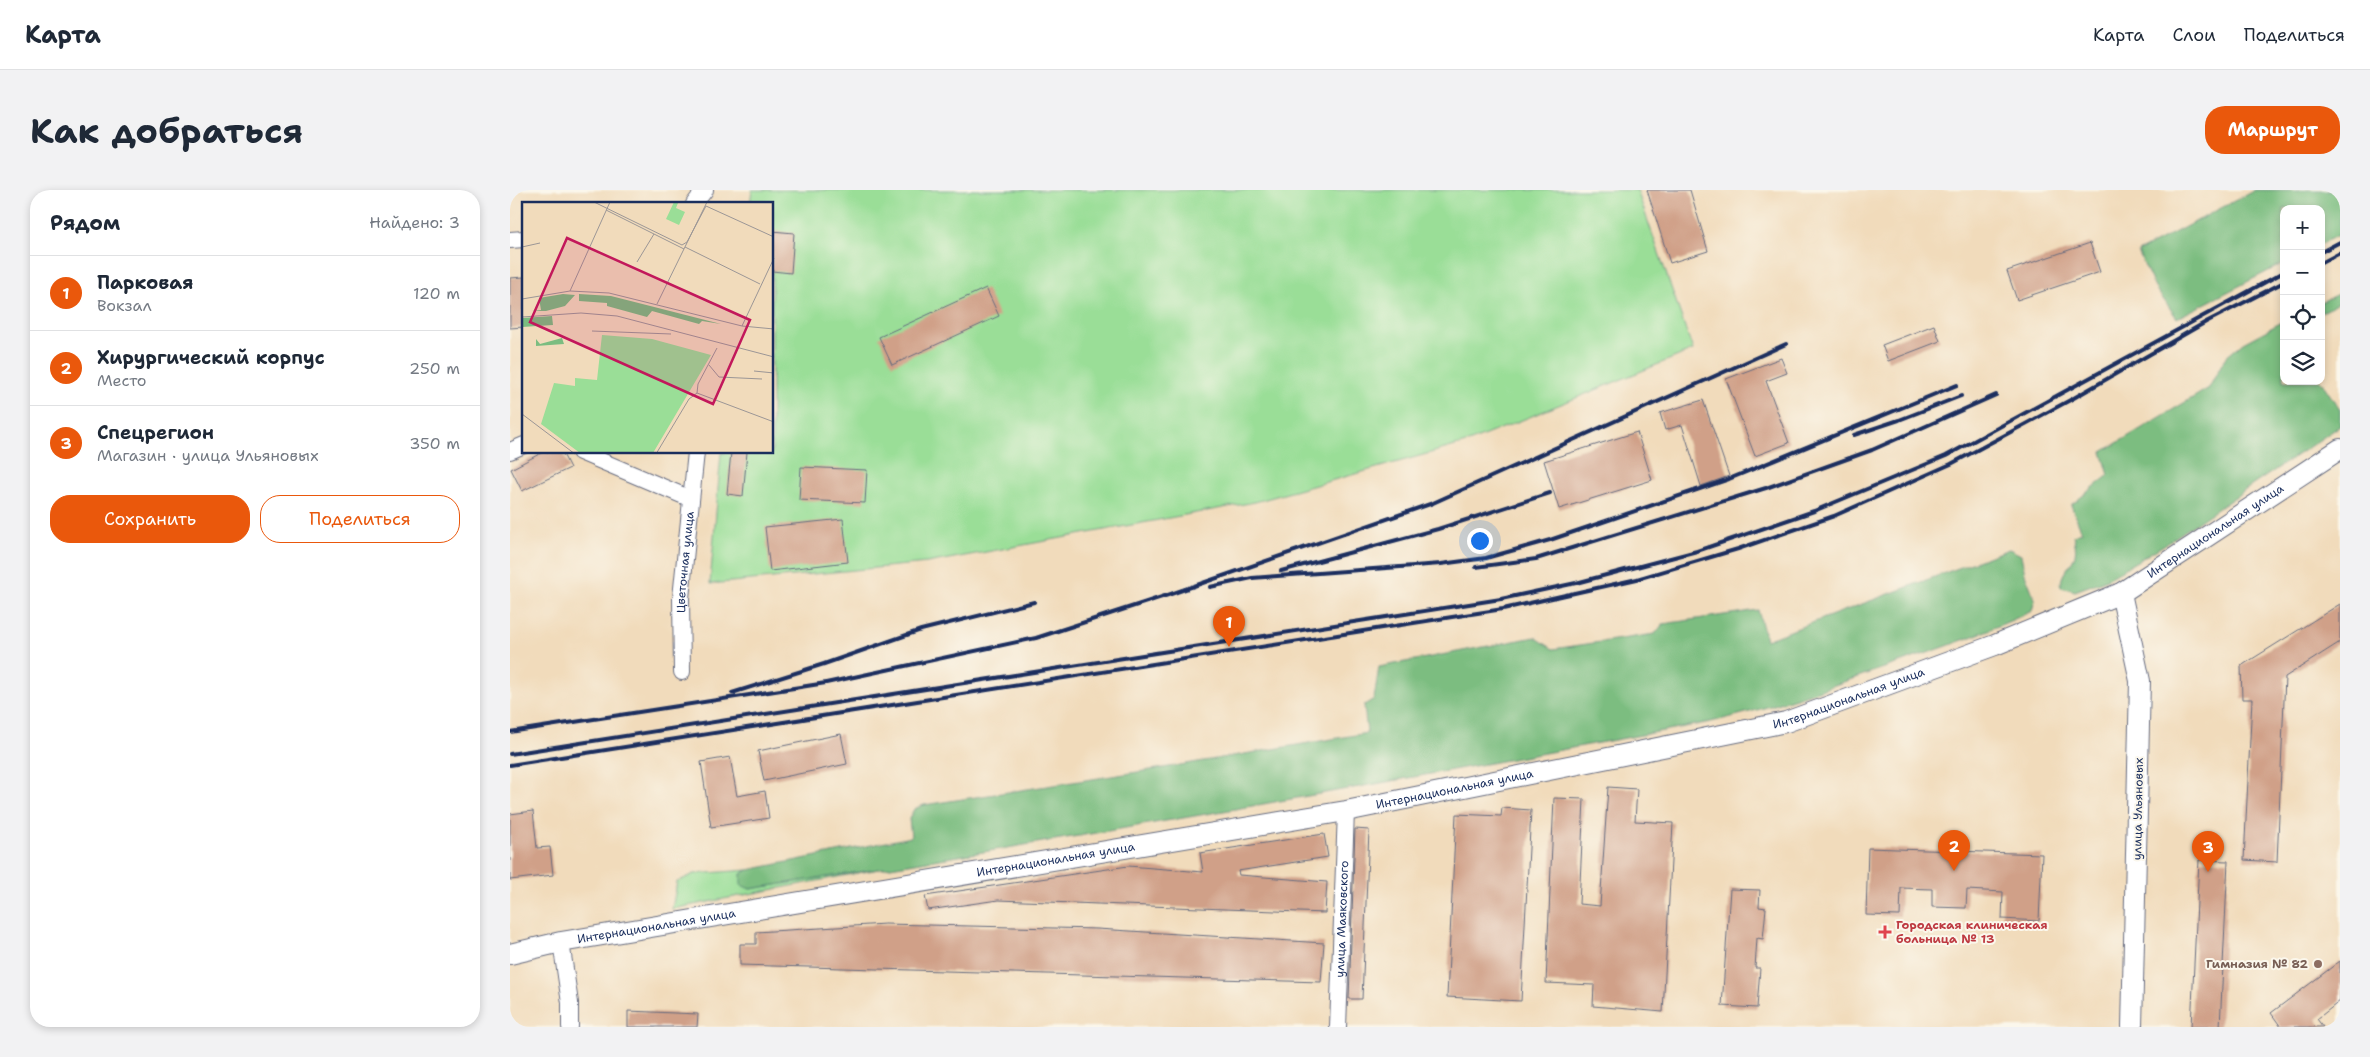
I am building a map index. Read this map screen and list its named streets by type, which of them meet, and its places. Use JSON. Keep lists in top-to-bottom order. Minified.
{"streets":{"main road":["Интернациональная улица","улица Ульяновых"],"street":["Цветочная улица","улица Маяковского"]},"crossings":[["Интернациональная улица","улица Ульяновых"],["Интернациональная улица","улица Маяковского"]],"places":{"health":["Городская клиническая больница № 13"],"other":["Гимназия № 82"]},"page":{"header":"Карта","nav":["Карта","Слои","Поделиться"],"buttons":["Маршрут",["Сохранить","Поделиться"]],"title":"Как добраться","heading":["Рядом","Найдено: 3"],"map_buttons":["+","−"],"list":[{"mark":"1","name":"Парковая","note":"Вокзал","value":"120 m"},{"mark":"2","name":"Хирургический корпус","note":"Место","value":"250 m"},{"mark":"3","name":"Спецрегион","note":"Магазин · улица Ульяновых","value":"350 m"}],"pins":["1","2","3"]}}
